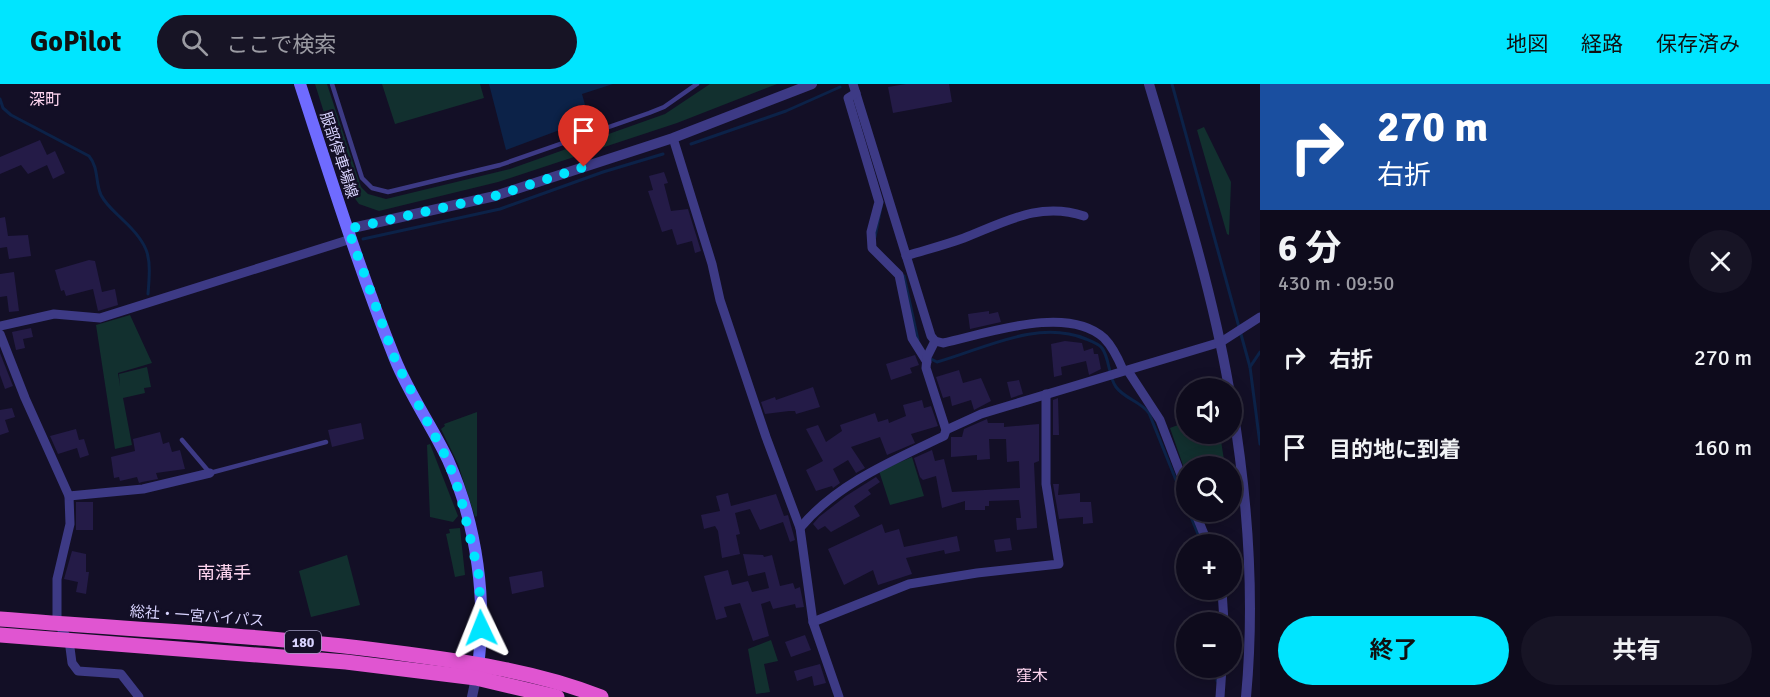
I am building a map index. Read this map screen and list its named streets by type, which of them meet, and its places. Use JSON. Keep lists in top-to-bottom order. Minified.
{"streets":{"highway":["総社・一宮バイパス","180"],"main road":["服部停車場線"]},"crossings":[["服部停車場線","総社・一宮バイパス"]],"districts":["深町","南溝手","窪木"],"page":{"header":"GoPilot","search":"ここで検索","nav":["地図","経路","保存済み"],"turn":["270 m","右折"],"heading":["6 分","430 m · 09:50"],"list":[{"name":"右折","value":"270 m"},{"name":"目的地に到着","value":"160 m"}],"map_buttons":["+","−"],"buttons":["終了","共有"]}}
